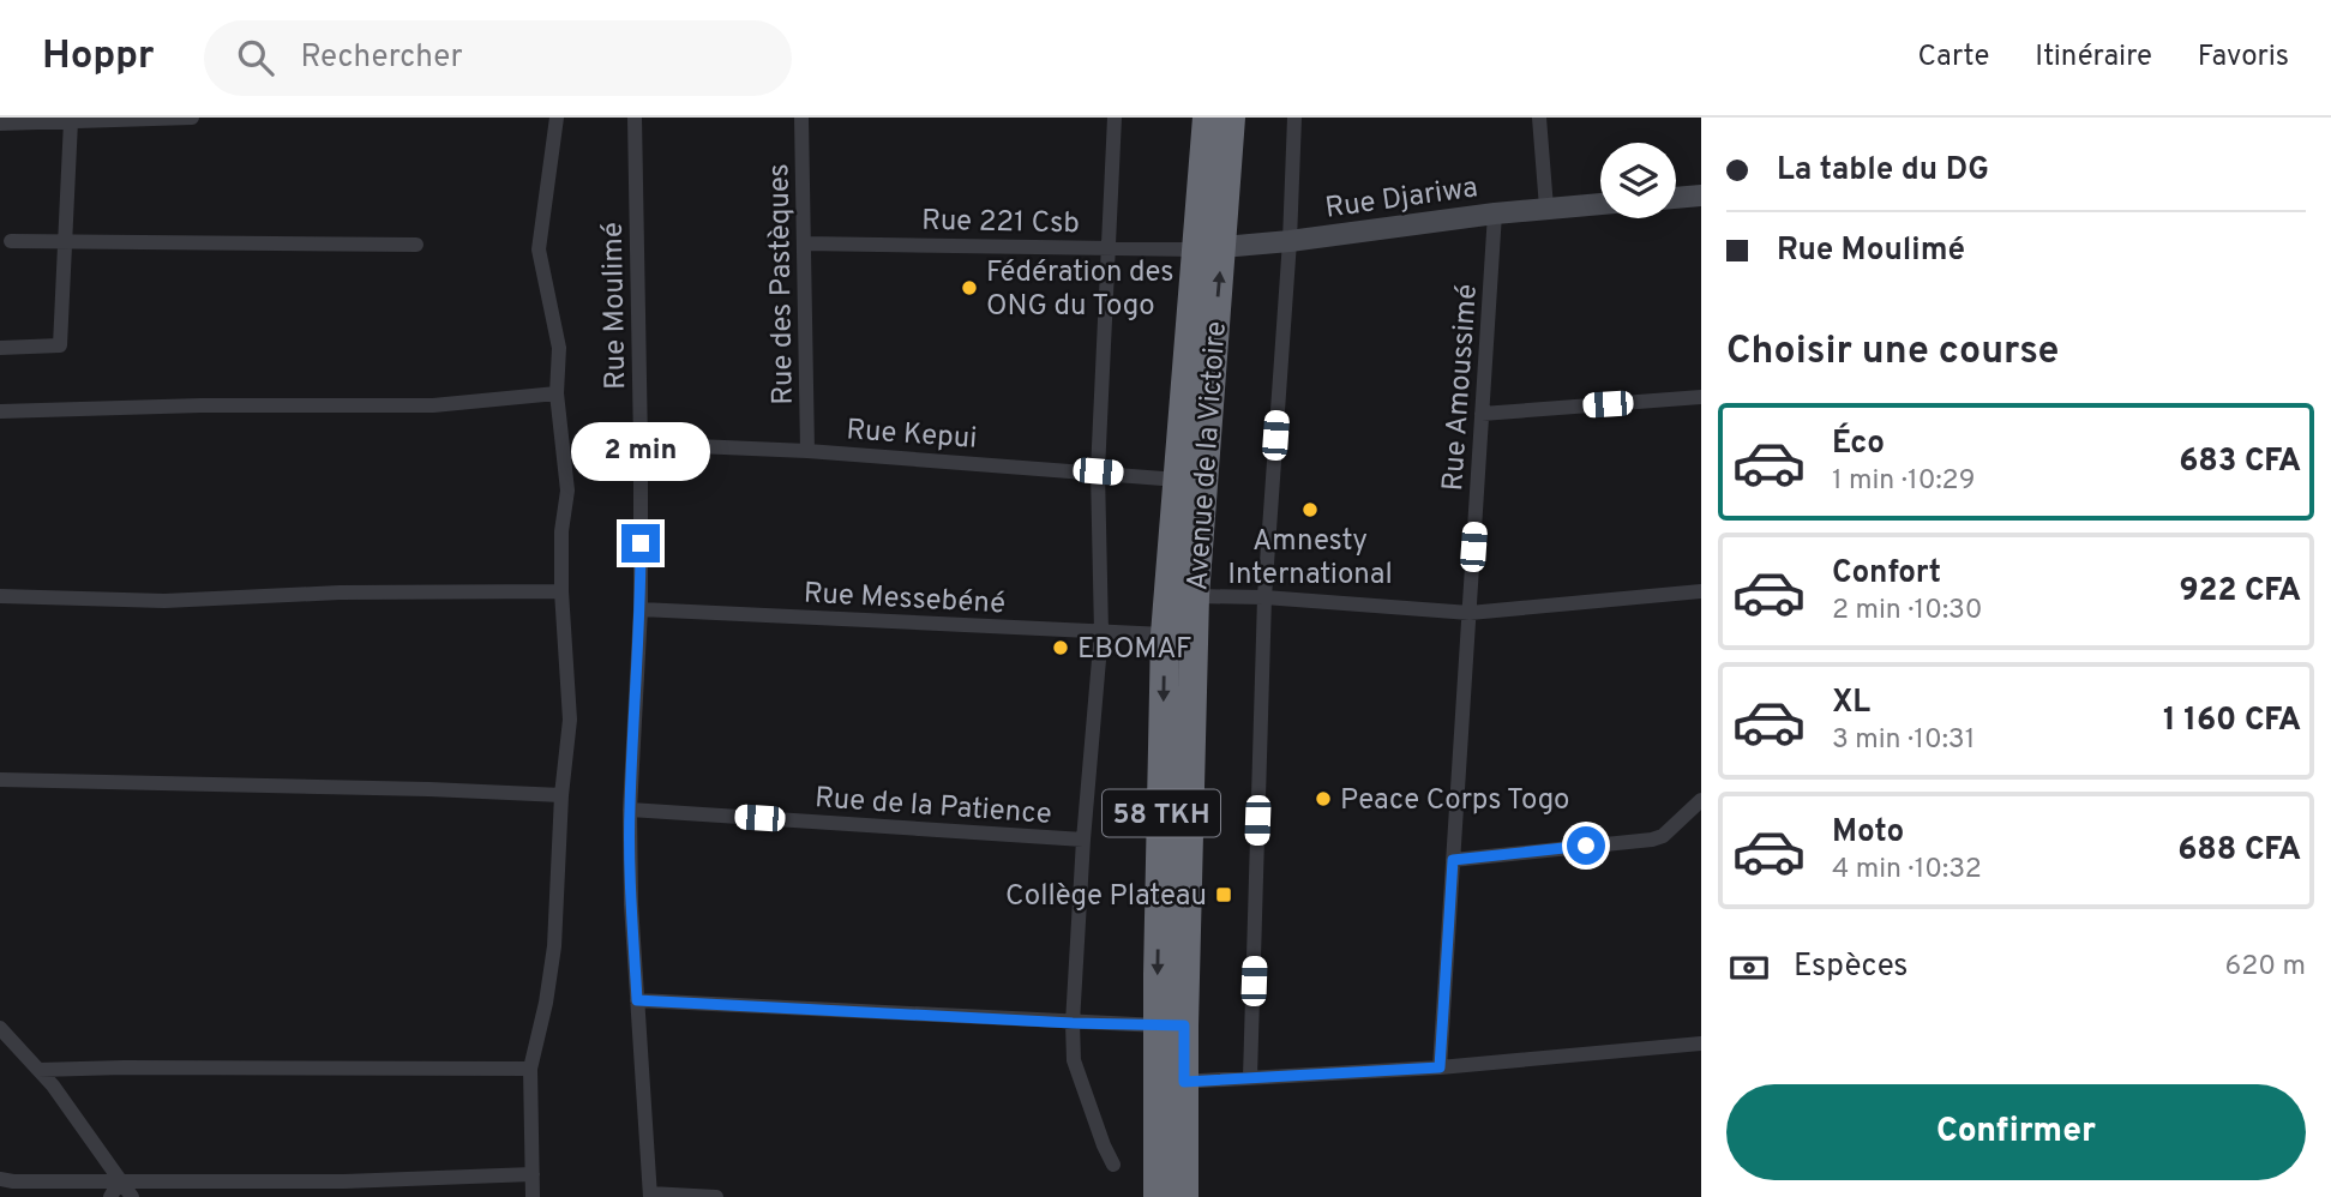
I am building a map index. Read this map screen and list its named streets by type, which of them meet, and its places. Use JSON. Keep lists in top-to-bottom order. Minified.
{"streets":{"highway":["Avenue de la Victoire","58 TKH"],"street":["Rue Djariwa","Rue 221 Csb","Rue des Pastèques","Rue Moulimé","Rue Amoussimé","Rue Kepui","Rue Messebéné","Rue de la Patience"]},"crossings":[["Rue Djariwa","Rue 221 Csb"],["Rue Djariwa","Rue Amoussimé"],["Rue Djariwa","Avenue de la Victoire"],["Rue 221 Csb","Rue des Pastèques"],["Rue 221 Csb","Avenue de la Victoire"],["Rue des Pastèques","Rue Kepui"],["Rue Moulimé","Rue Kepui"],["Rue Moulimé","Rue Messebéné"],["Rue Moulimé","Rue de la Patience"],["Rue Kepui","Avenue de la Victoire"],["Avenue de la Victoire","Rue Messebéné"]],"places":{"other":["Fédération des ONG du Togo","Amnesty International","EBOMAF","Peace Corps Togo"],"transit":["Collège Plateau"]},"page":{"header":"Hoppr","search":"Rechercher","nav":["Carte","Itinéraire","Favoris"],"banner":["La table du DG","Rue Moulimé"],"heading":"Choisir une course","list":[{"name":"Éco","note":"1 min · 10:29","value":"683 CFA"},{"name":"Confort","note":"2 min · 10:30","value":"922 CFA"},{"name":"XL","note":"3 min · 10:31","value":"1 160 CFA"},{"name":"Moto","note":"4 min · 10:32","value":"688 CFA"}],"bubble":"2 min","pay":["Espèces","620 m"],"buttons":"Confirmer"}}
